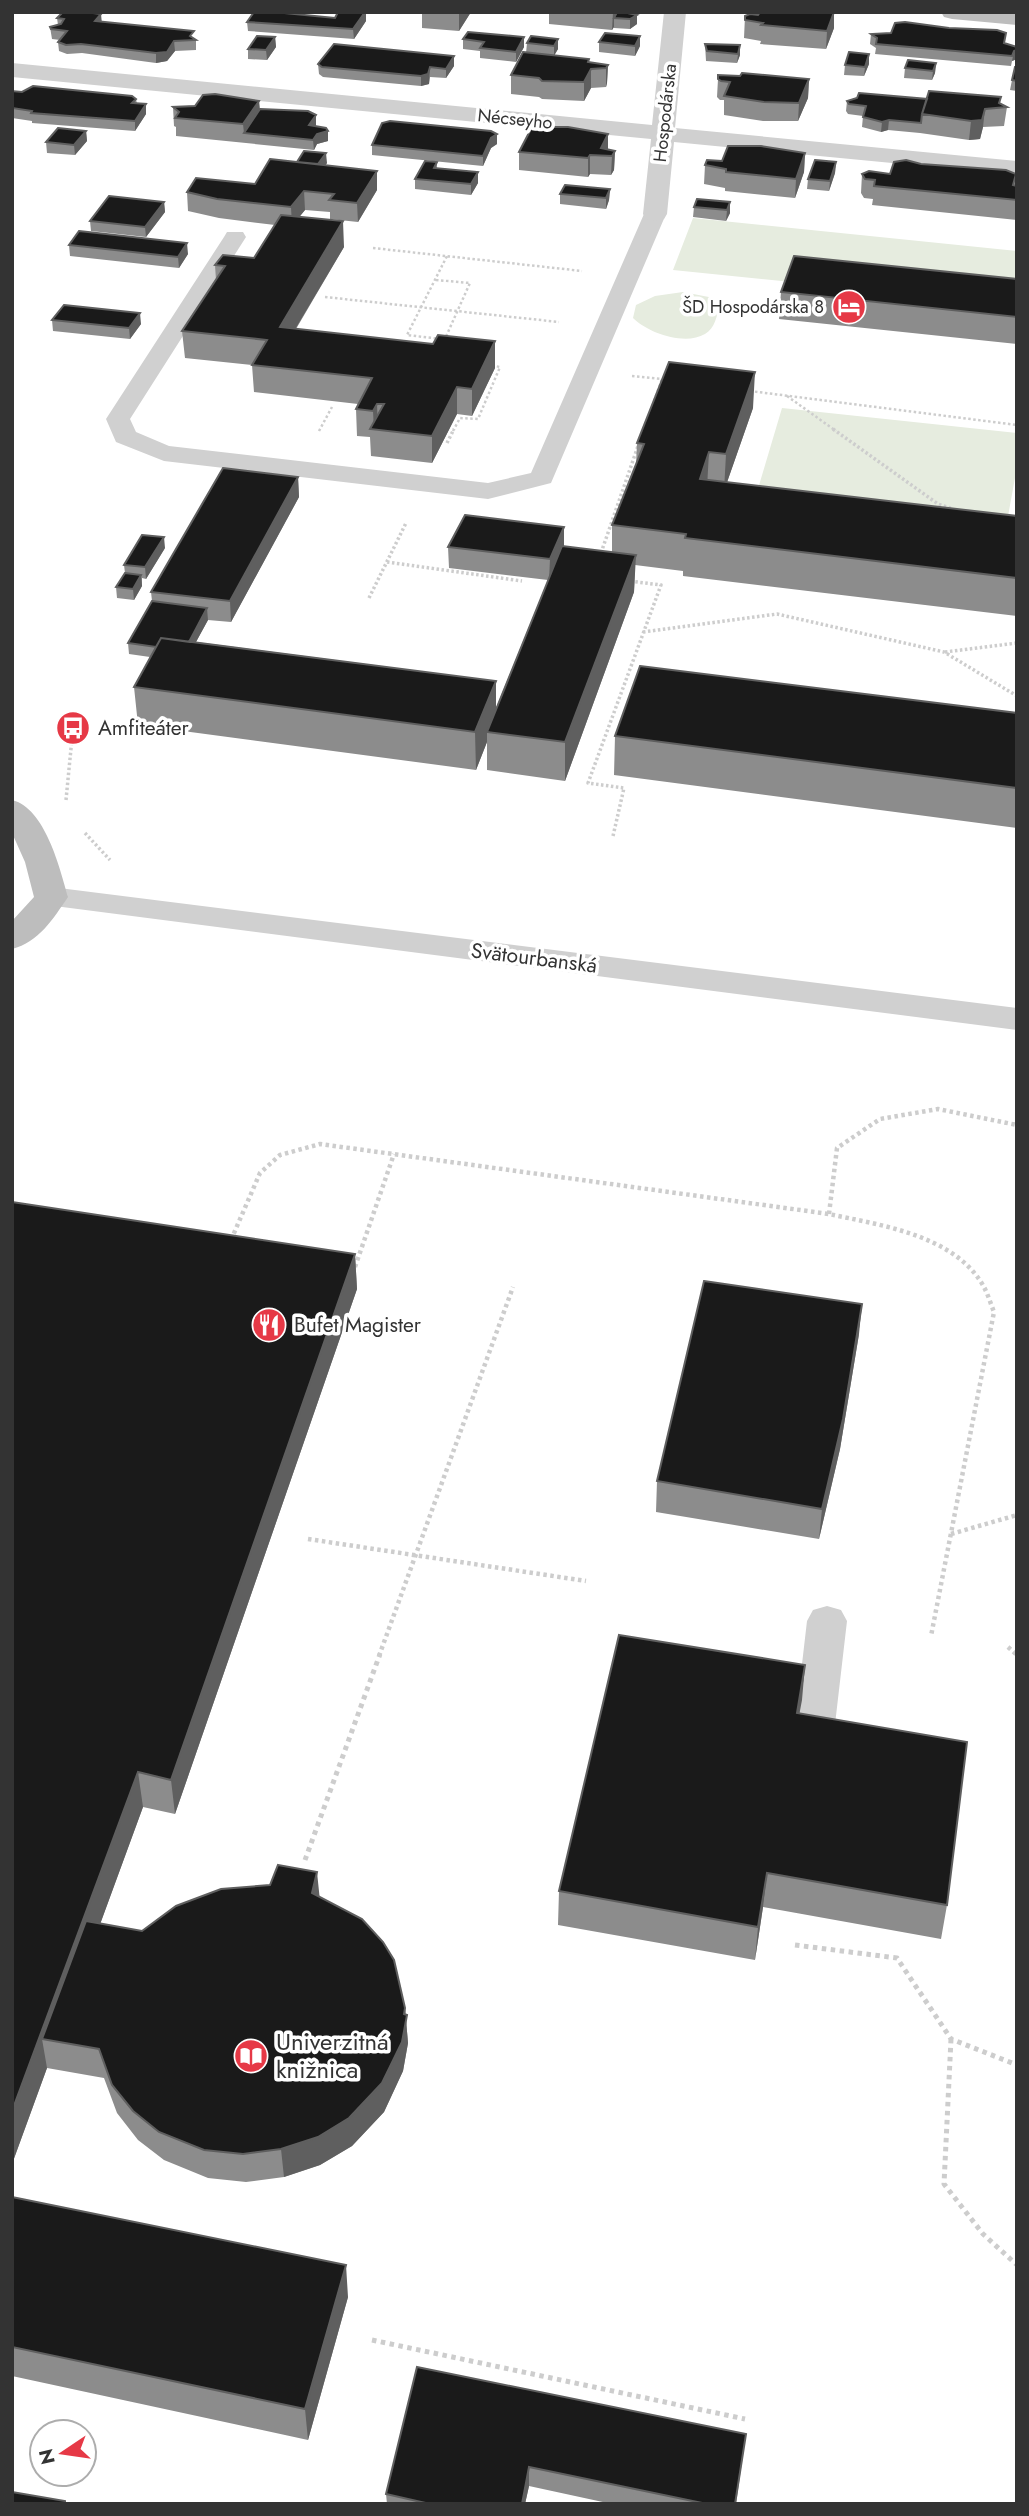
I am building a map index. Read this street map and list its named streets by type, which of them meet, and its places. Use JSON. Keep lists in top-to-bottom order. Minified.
{"streets":{"street":["Hospodárska","Nécseyho","Svätourbanská"]},"crossings":[["Hospodárska","Nécseyho"]],"places":{"hotel":["ŠD Hospodárska 8"],"bus stop":["Amfiteáter"],"restaurant":["Bufet Magister"],"library":["Univerzitná knižnica"]},"north":"left"}
